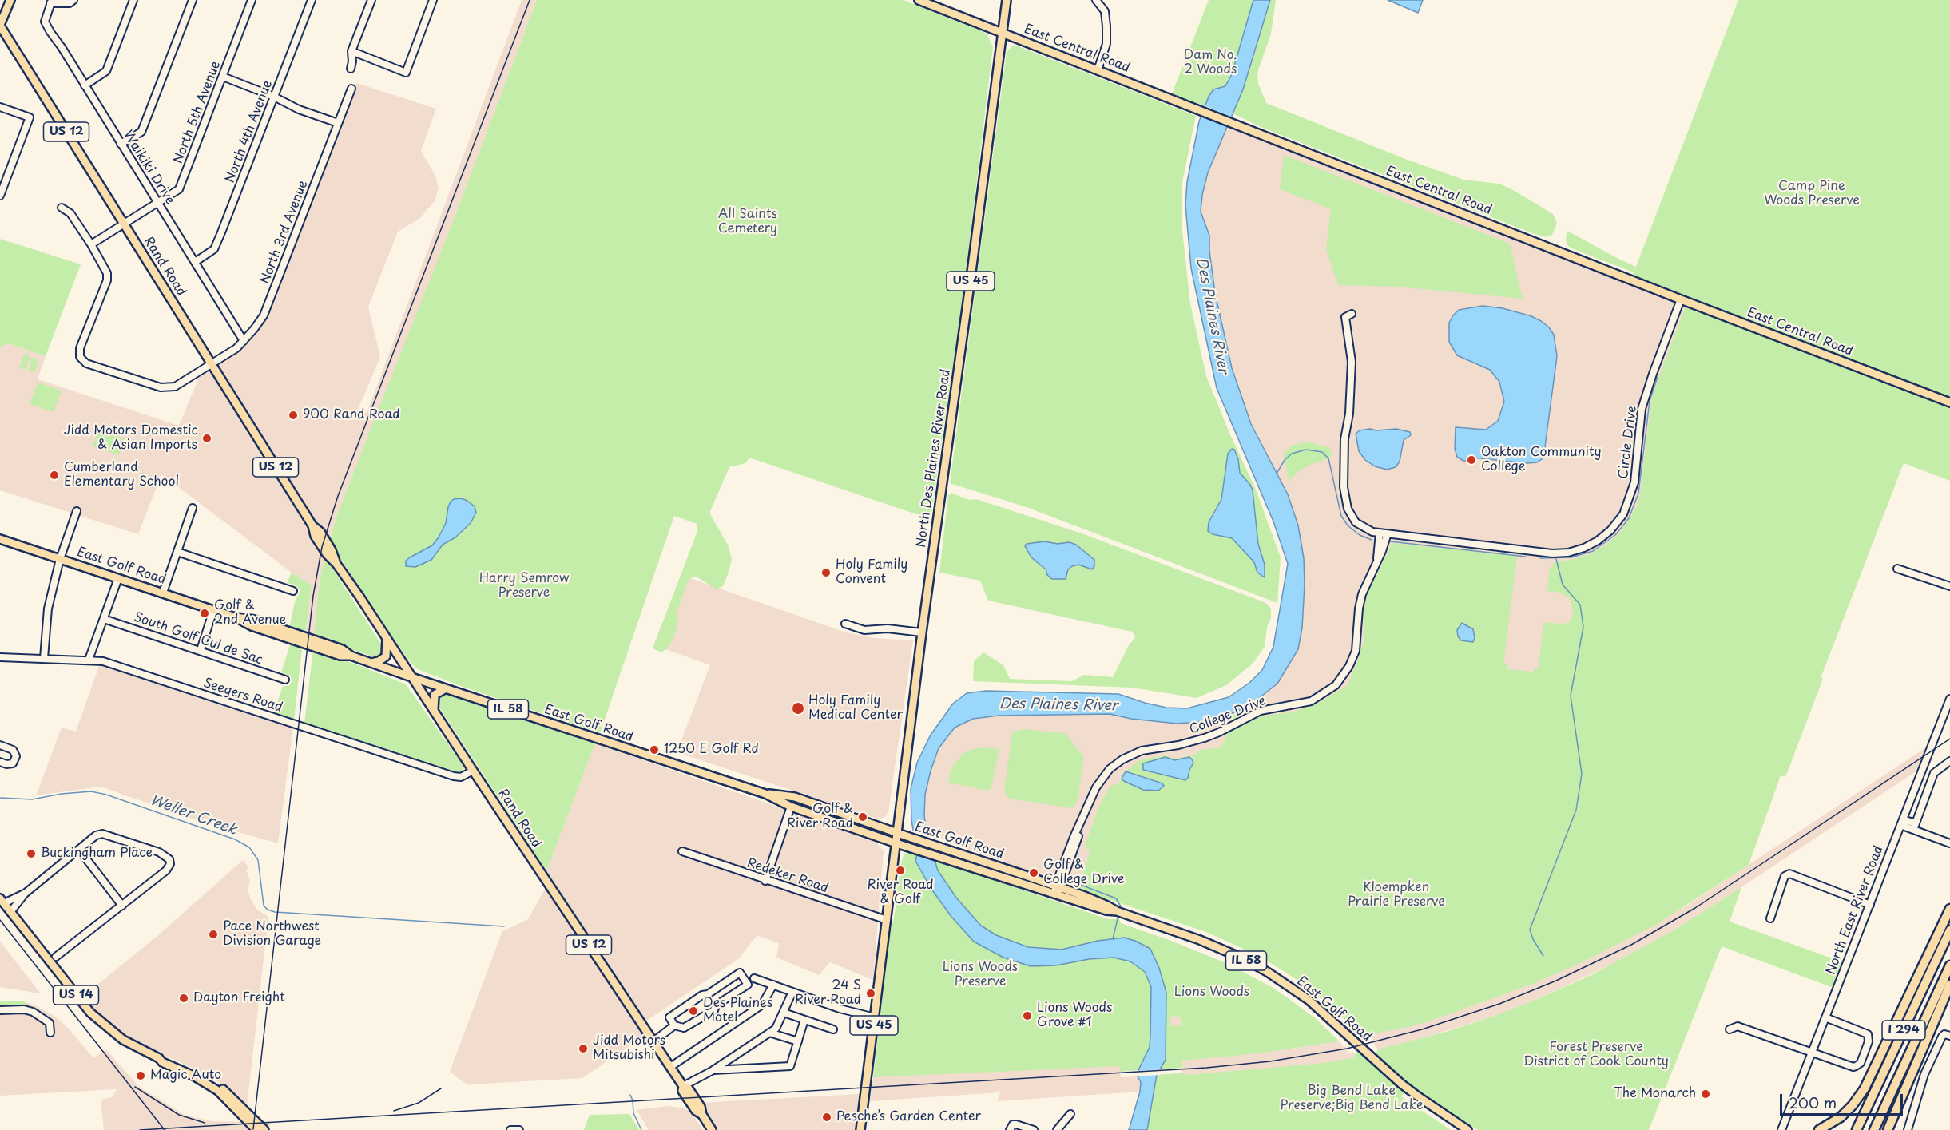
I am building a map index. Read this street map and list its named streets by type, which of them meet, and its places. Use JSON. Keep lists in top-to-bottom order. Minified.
{"streets":{"highway":["I 294"],"main road":["East Central Road","US 12","Rand Road","US 45","North Des Plaines River Road","East Golf Road","IL 58","US 14"],"street":["North 5th Avenue","North 4th Avenue","Waikiki Drive","North 3rd Avenue","Circle Drive","South Golf Cul de Sac","Seegers Road","College Drive","Redeker Road","North East River Road"]},"crossings":[["East Central Road","Circle Drive"],["East Central Road","North Des Plaines River Road"],["North 5th Avenue","Waikiki Drive"],["North 5th Avenue","North 3rd Avenue"],["North 5th Avenue","Rand Road"],["North 4th Avenue","Waikiki Drive"],["Waikiki Drive","North 3rd Avenue"],["North 3rd Avenue","Rand Road"],["Rand Road","East Golf Road"],["Rand Road","Seegers Road"],["US 45","North Des Plaines River Road"],["US 45","Redeker Road"],["Circle Drive","College Drive"],["North Des Plaines River Road","East Golf Road"],["North Des Plaines River Road","Redeker Road"],["East Golf Road","College Drive"]],"water":["Des Plaines River","Weller Creek"],"parks":["Dam No. 2 Woods","Camp Pine Woods Preserve","All Saints Cemetery","Harry Semrow Preserve","Kloempken Prairie Preserve","Lions Woods Preserve","Lions Woods","Forest Preserve District of Cook County","Big Bend Lake Preserve;Big Bend Lake"],"places":["900 Rand Road","Jidd Motors Domestic & Asian Imports","Oakton Community College","Cumberland Elementary School","Holy Family Convent","Golf & 2nd Avenue","Holy Family Medical Center","1250 E Golf Rd","Golf & River Road","Buckingham Place","River Road & Golf","Golf & College Drive","Pace Northwest Division Garage","24 S River Road","Dayton Freight","Des Plaines Motel","Lions Woods Grove #1","Jidd Motors Mitsubishi","Magic Auto","The Monarch","Pesche’s Garden Center"],"scale_bar":"200 m"}
